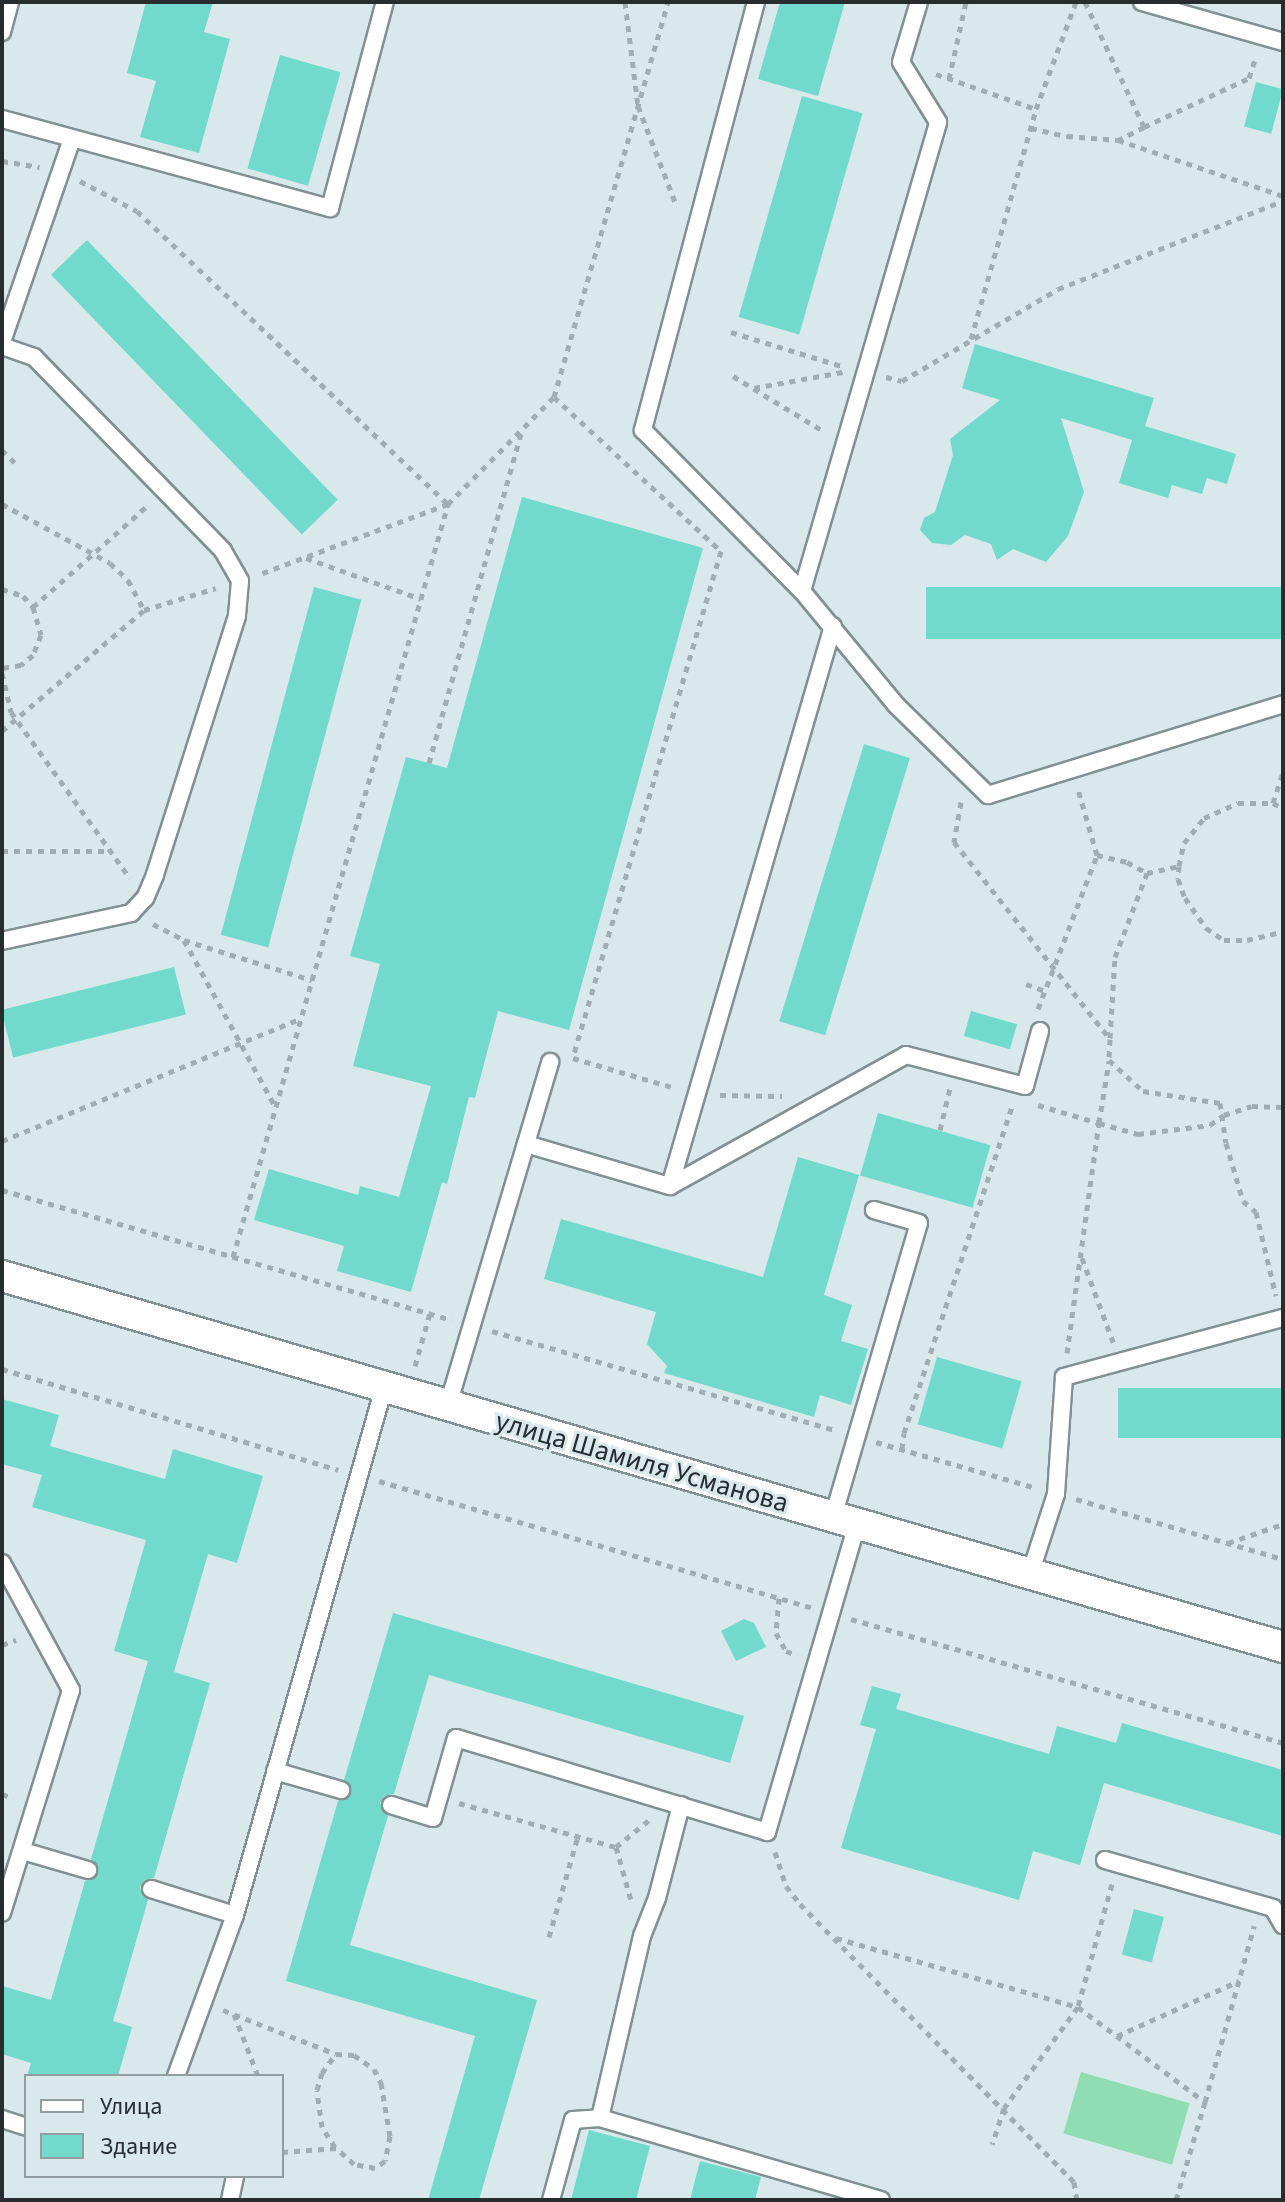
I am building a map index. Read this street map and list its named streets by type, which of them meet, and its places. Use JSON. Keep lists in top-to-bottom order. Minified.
{"streets":{"street":["улица Шамиля Усманова"]},"legend":["Улица","Здание"]}
